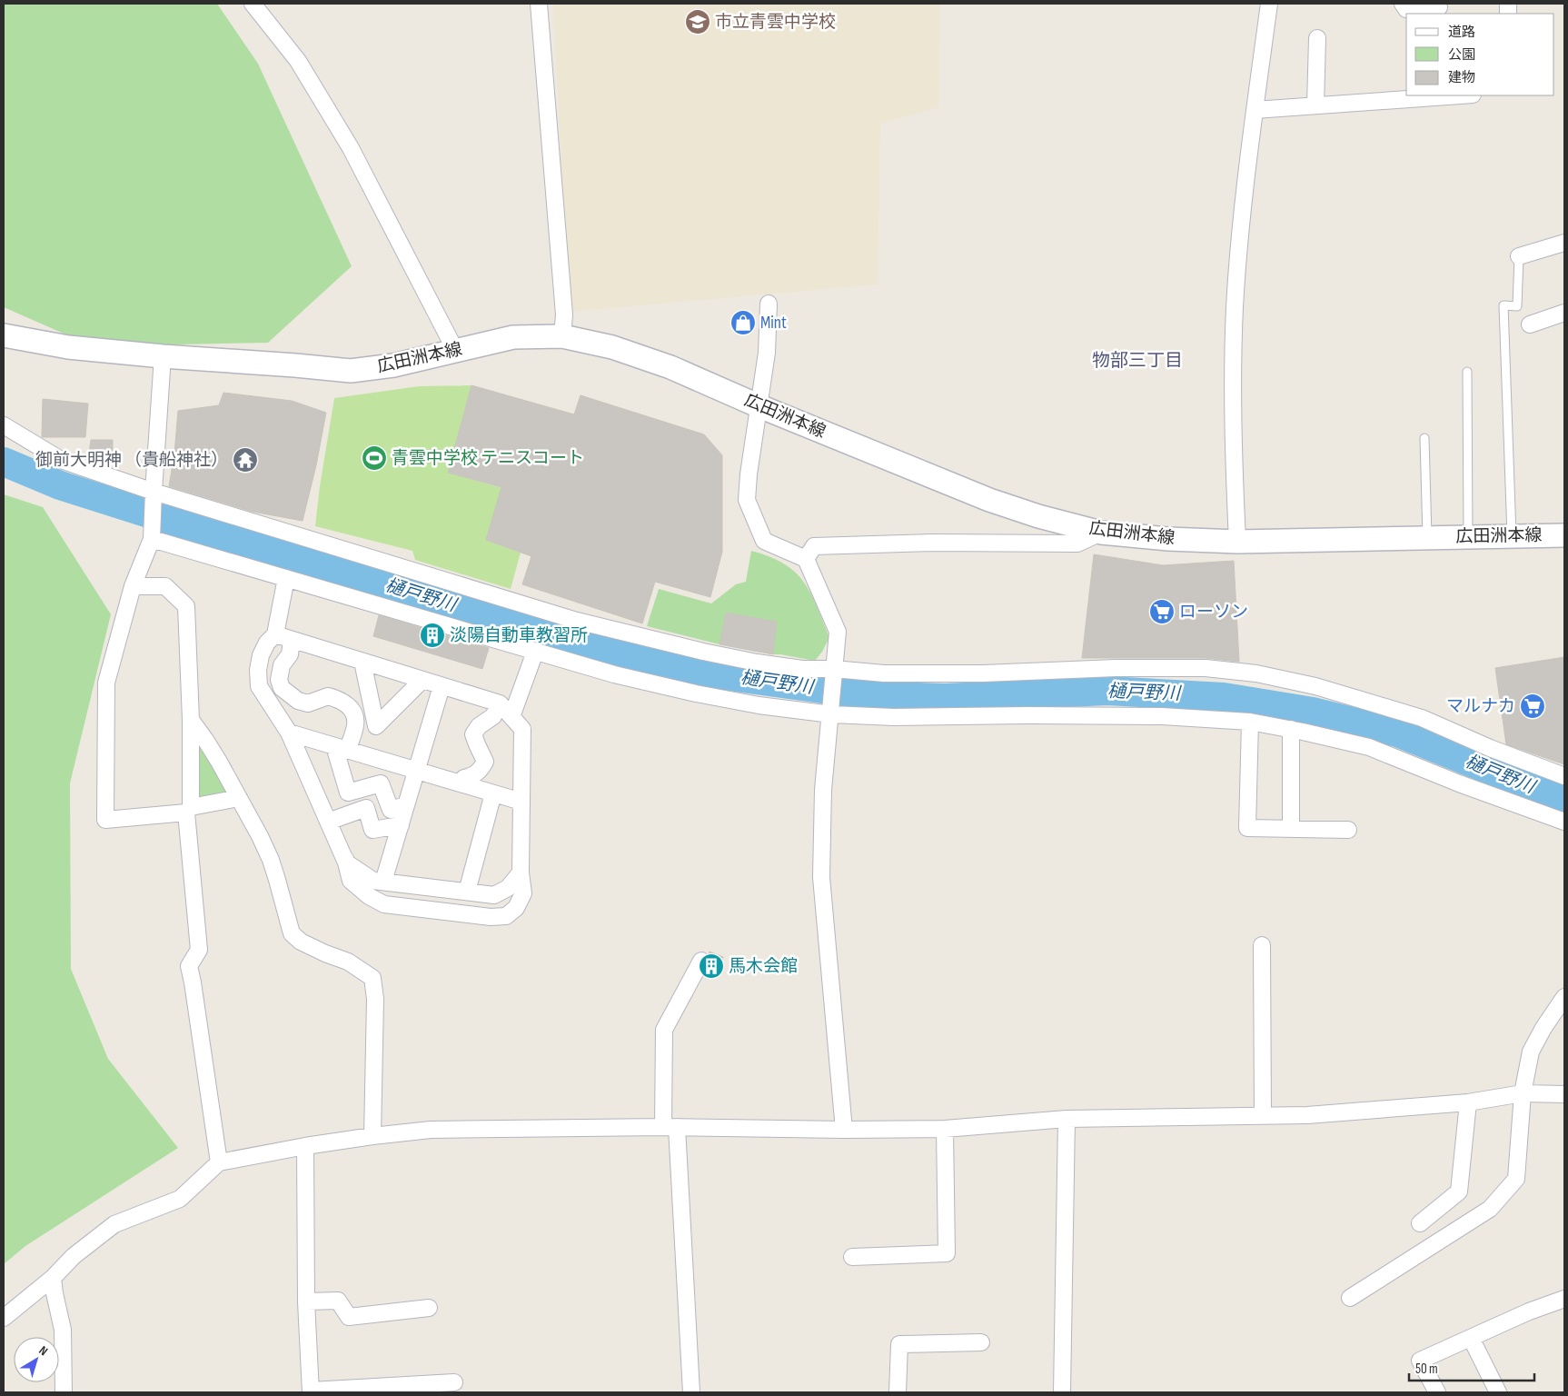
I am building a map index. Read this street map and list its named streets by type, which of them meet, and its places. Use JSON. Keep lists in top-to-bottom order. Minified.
{"streets":{"main road":["広田洲本線"]},"districts":["物部三丁目"],"water":["樋戸野川"],"places":{"school or university":["市立青雲中学校"],"shop":["Mint"],"sports":["青雲中学校 テニスコート"],"temple":["御前大明神 （貴船神社）"],"supermarket":["ローソン","マルナカ"],"building":["淡陽自動車教習所","馬木会館"]},"legend":["道路","公園","建物"],"scale_bar":"50 m","north":"top right"}
